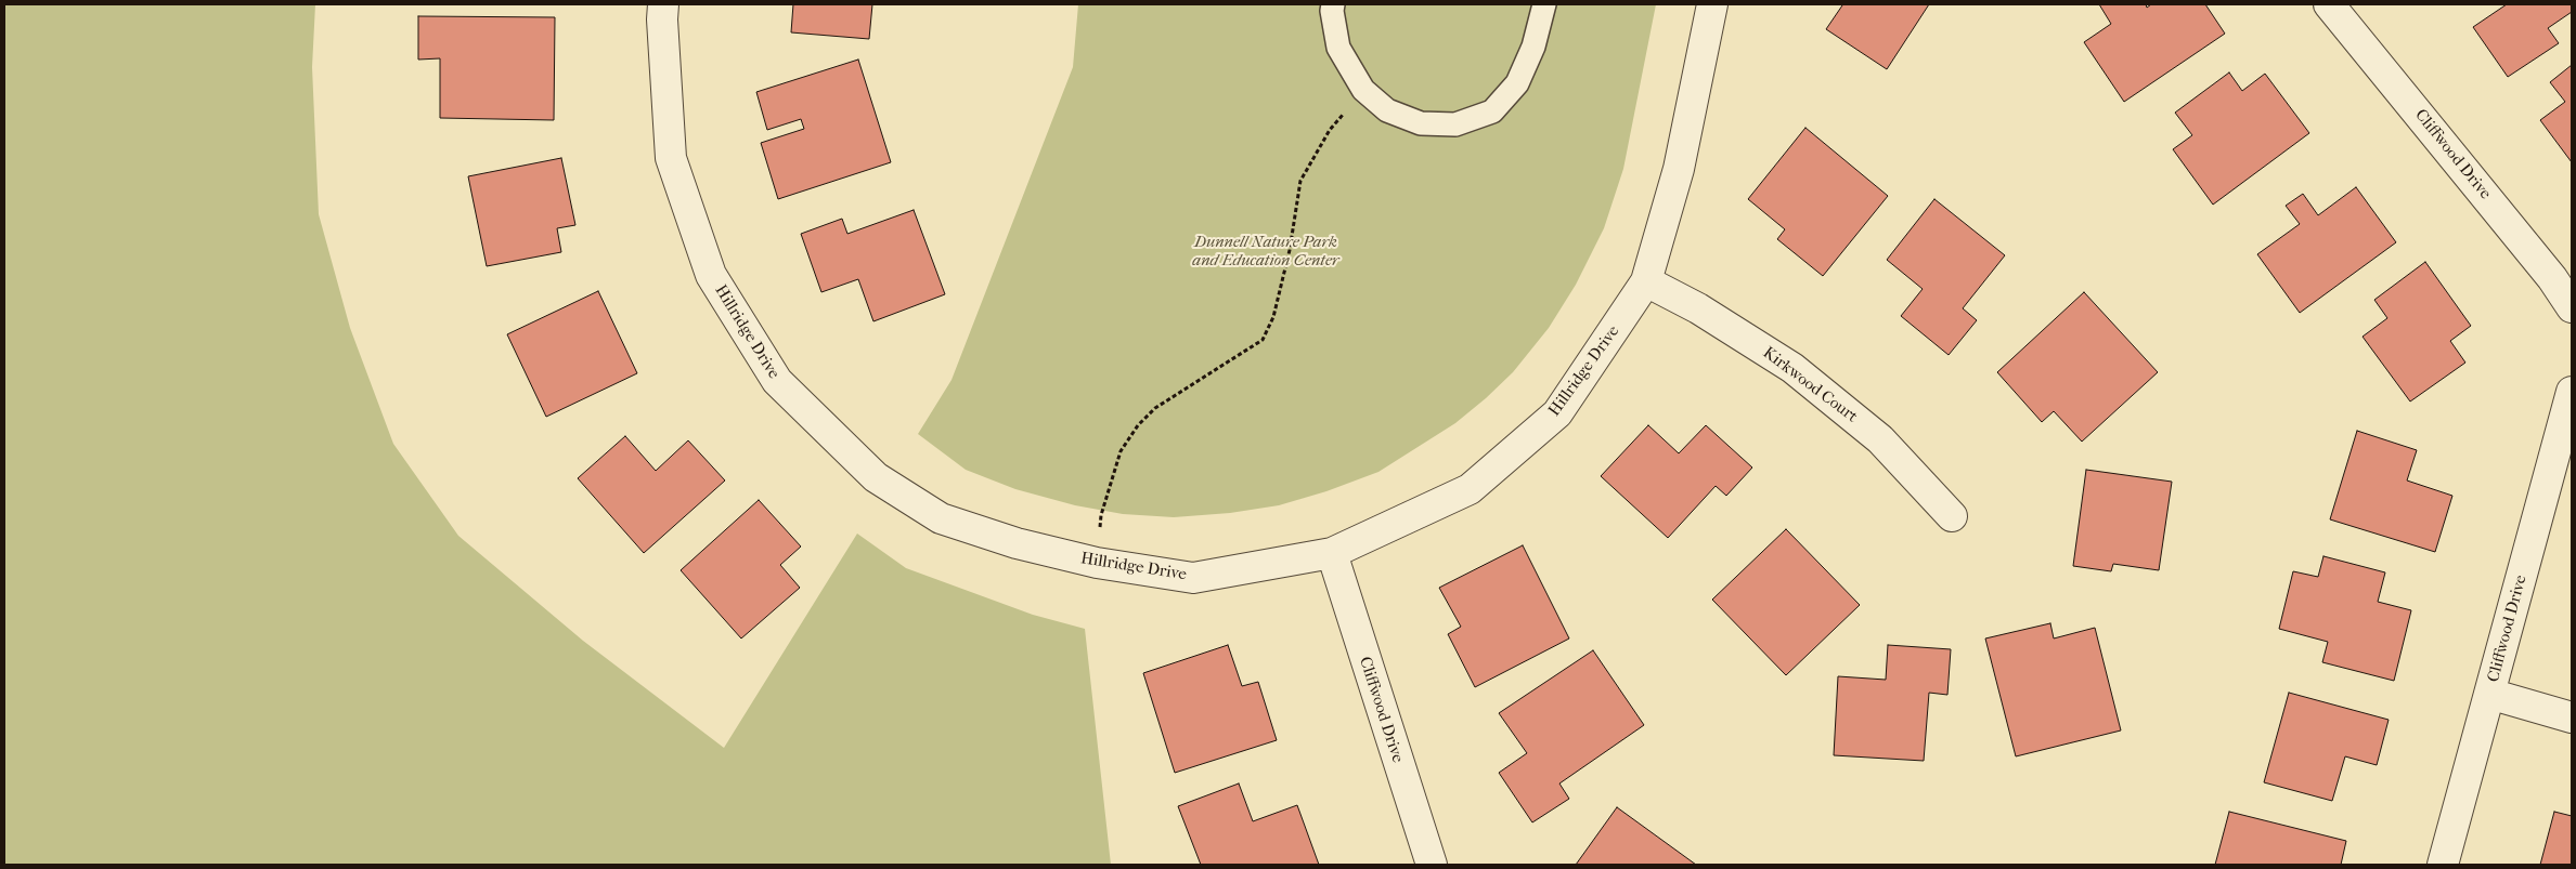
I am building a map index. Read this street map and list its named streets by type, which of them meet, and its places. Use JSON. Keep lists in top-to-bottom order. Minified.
{"streets":{"street":["Cliffwood Drive","Hillridge Drive","Kirkwood Court"]},"crossings":[["Cliffwood Drive","Hillridge Drive"],["Hillridge Drive","Kirkwood Court"]],"parks":["Dunnell Nature Park and Education Center"]}
